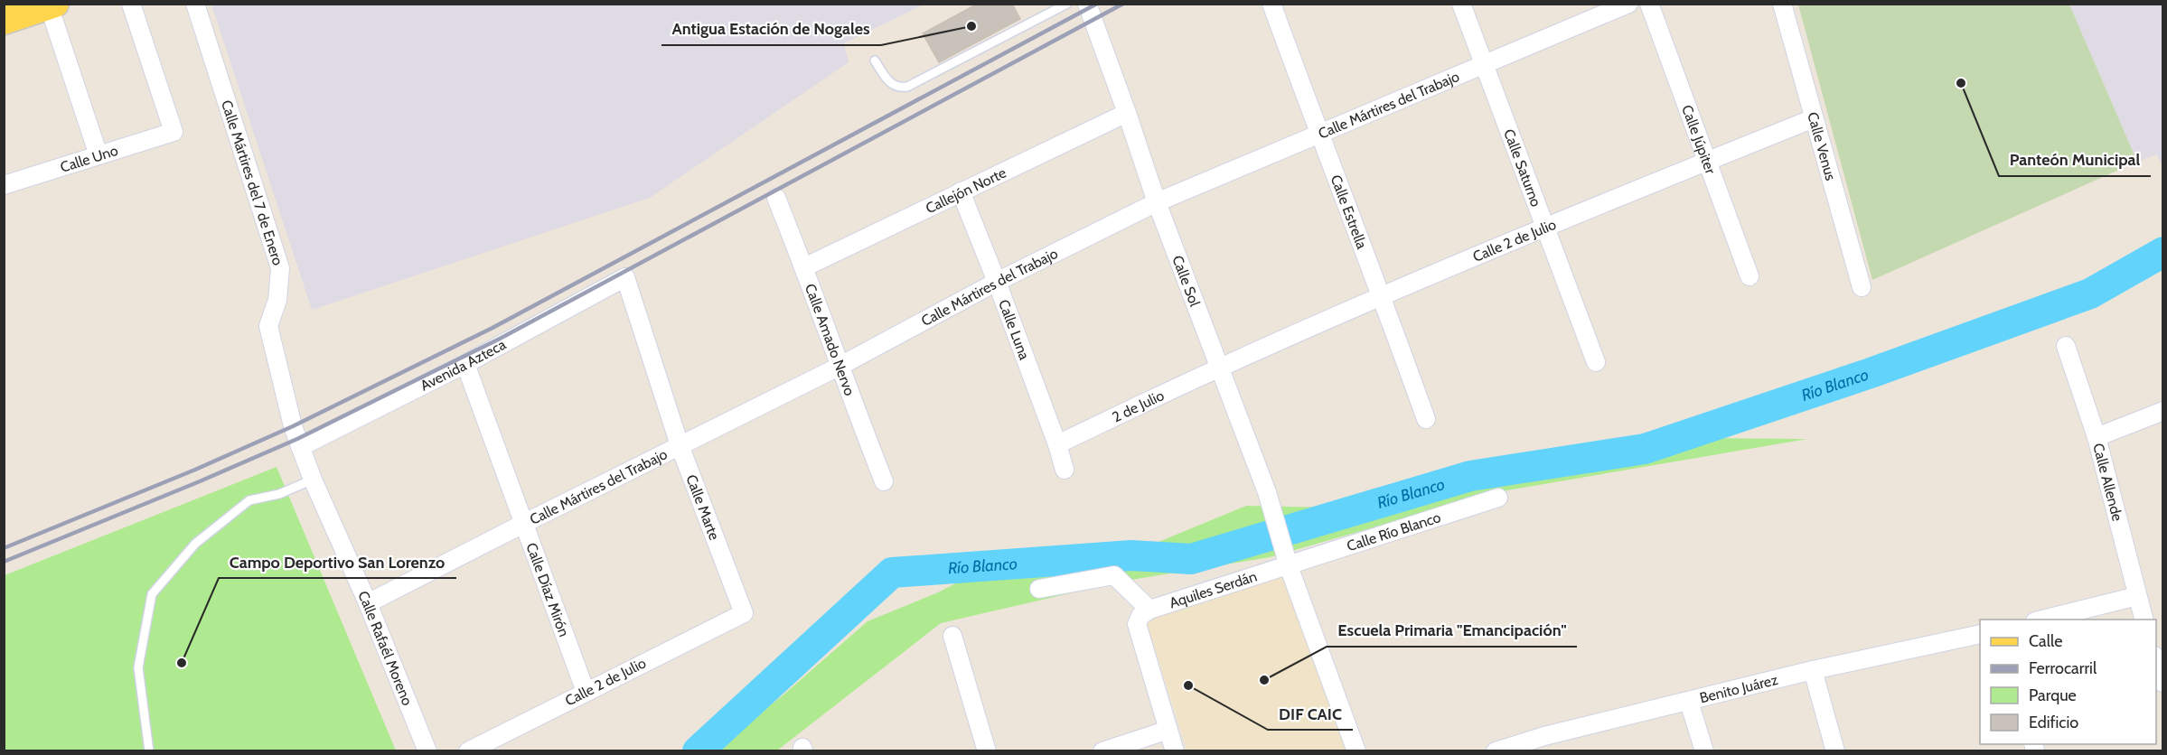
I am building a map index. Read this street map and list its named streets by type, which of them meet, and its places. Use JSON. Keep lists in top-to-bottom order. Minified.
{"streets":{"street":["Calle Mártires del Trabajo","Calle Júpiter","Calle Venus","Calle Uno","Calle Saturno","Calle Mártires del 7 de Enero","Callejón Norte","Calle Estrella","Calle 2 de Julio","Calle Sol","Calle Luna","Calle Amado Nervo","Avenida Azteca","2 de Julio","Calle Allende","Calle Marte","Calle Río Blanco","Calle Díaz Mirón","Aquiles Serdán","Calle Rafaél Moreno","Benito Juárez"]},"crossings":[["Calle Mártires del Trabajo","Calle Saturno"],["Calle Mártires del Trabajo","Calle Estrella"],["Calle Mártires del Trabajo","Calle Sol"],["Calle Mártires del Trabajo","Calle Luna"],["Calle Mártires del Trabajo","Calle Amado Nervo"],["Calle Mártires del Trabajo","Calle Marte"],["Calle Mártires del Trabajo","Calle Díaz Mirón"],["Calle Mártires del Trabajo","Calle Rafaél Moreno"],["Calle Júpiter","Calle 2 de Julio"],["Calle Venus","Calle 2 de Julio"],["Calle Saturno","Calle 2 de Julio"],["Calle Mártires del 7 de Enero","Calle Rafaél Moreno"],["Callejón Norte","Calle Sol"],["Callejón Norte","Calle Luna"],["Callejón Norte","Calle Amado Nervo"],["Calle Estrella","Calle 2 de Julio"],["Calle 2 de Julio","Calle Sol"],["Calle 2 de Julio","2 de Julio"],["Calle 2 de Julio","Calle Marte"],["Calle 2 de Julio","Calle Díaz Mirón"],["Calle Sol","2 de Julio"],["Calle Sol","Calle Río Blanco"],["Calle Sol","Aquiles Serdán"],["Calle Luna","2 de Julio"],["Avenida Azteca","Calle Marte"],["Avenida Azteca","Calle Díaz Mirón"],["Avenida Azteca","Calle Rafaél Moreno"],["Calle Río Blanco","Aquiles Serdán"]],"water":["Río Blanco"],"places":["Antigua Estación de Nogales","Panteón Municipal","Campo Deportivo San Lorenzo","Escuela Primaria \"Emancipación\"","DIF CAIC"],"legend":["Calle","Ferrocarril","Parque","Edificio"]}
